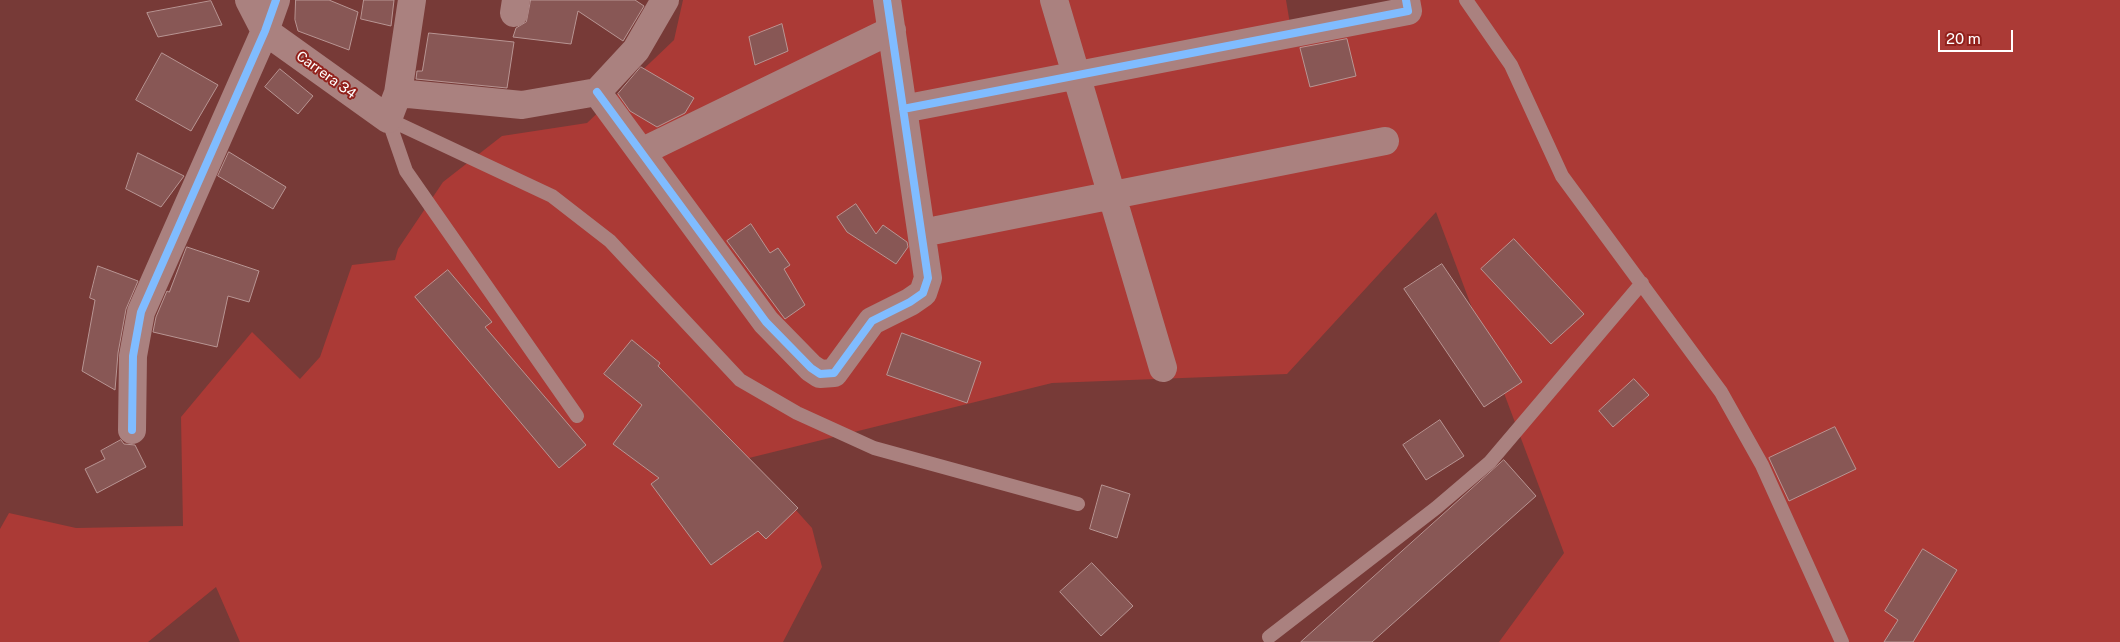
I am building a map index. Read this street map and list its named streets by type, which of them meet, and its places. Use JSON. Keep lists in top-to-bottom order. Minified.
{"streets":{"street":["Carrera 34"]},"scale_bar":"20 m"}
